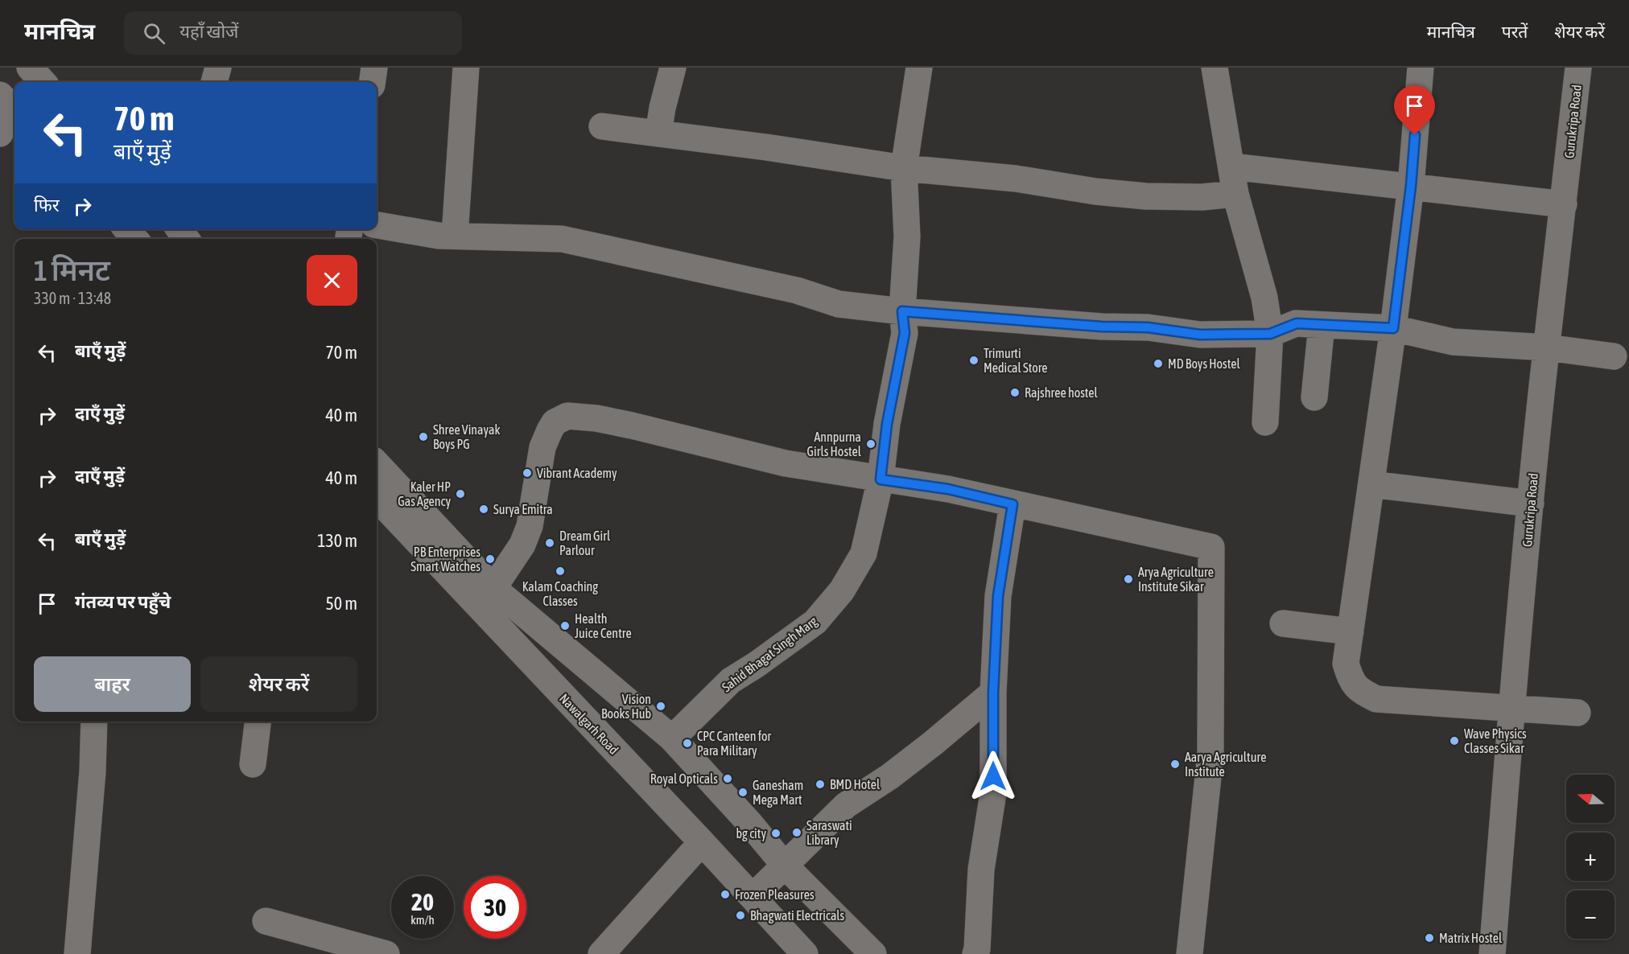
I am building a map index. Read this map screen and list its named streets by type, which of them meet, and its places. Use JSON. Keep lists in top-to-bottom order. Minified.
{"streets":{"street":["Gurukripa Road","Sahid Bhagat Singh Marg","Nawalgarh Road"]},"places":["Trimurti Medical Store","MD Boys Hostel","Rajshree hostel","Shree Vinayak Boys PG","Annpurna Girls Hostel","Vibrant Academy","Kaler HP Gas Agency","Surya Emitra","Dream Girl Parlour","PB Enterprises Smart Watches","Kalam Coaching Classes","Arya Agriculture Institute Sikar","Health Juice Centre","Vision Books Hub","Wave Physics Classes Sikar","CPC Canteen for Para Military","Aarya Agriculture Institute","Royal Opticals","BMD Hotel","Ganesham Mega Mart","Saraswati Library","bg city","Frozen Pleasures","Bhagwati Electricals","Matrix Hostel"],"north":"left","page":{"header":"मानचित्र","search":"यहाँ खोजें","nav":["मानचित्र","परतें","शेयर करें"],"turn":["70 m","बाएँ मुड़ें"],"then":"फिर","heading":["1 मिनट","330 m · 13:48"],"list":[{"name":"बाएँ मुड़ें","value":"70 m"},{"name":"दाएँ मुड़ें","value":"40 m"},{"name":"दाएँ मुड़ें","value":"40 m"},{"name":"बाएँ मुड़ें","value":"130 m"},{"name":"गंतव्य पर पहुँचे","value":"50 m"}],"buttons":["बाहर","शेयर करें"],"map_buttons":["+","−"],"speed":"20 km/h","limit":"30"}}
